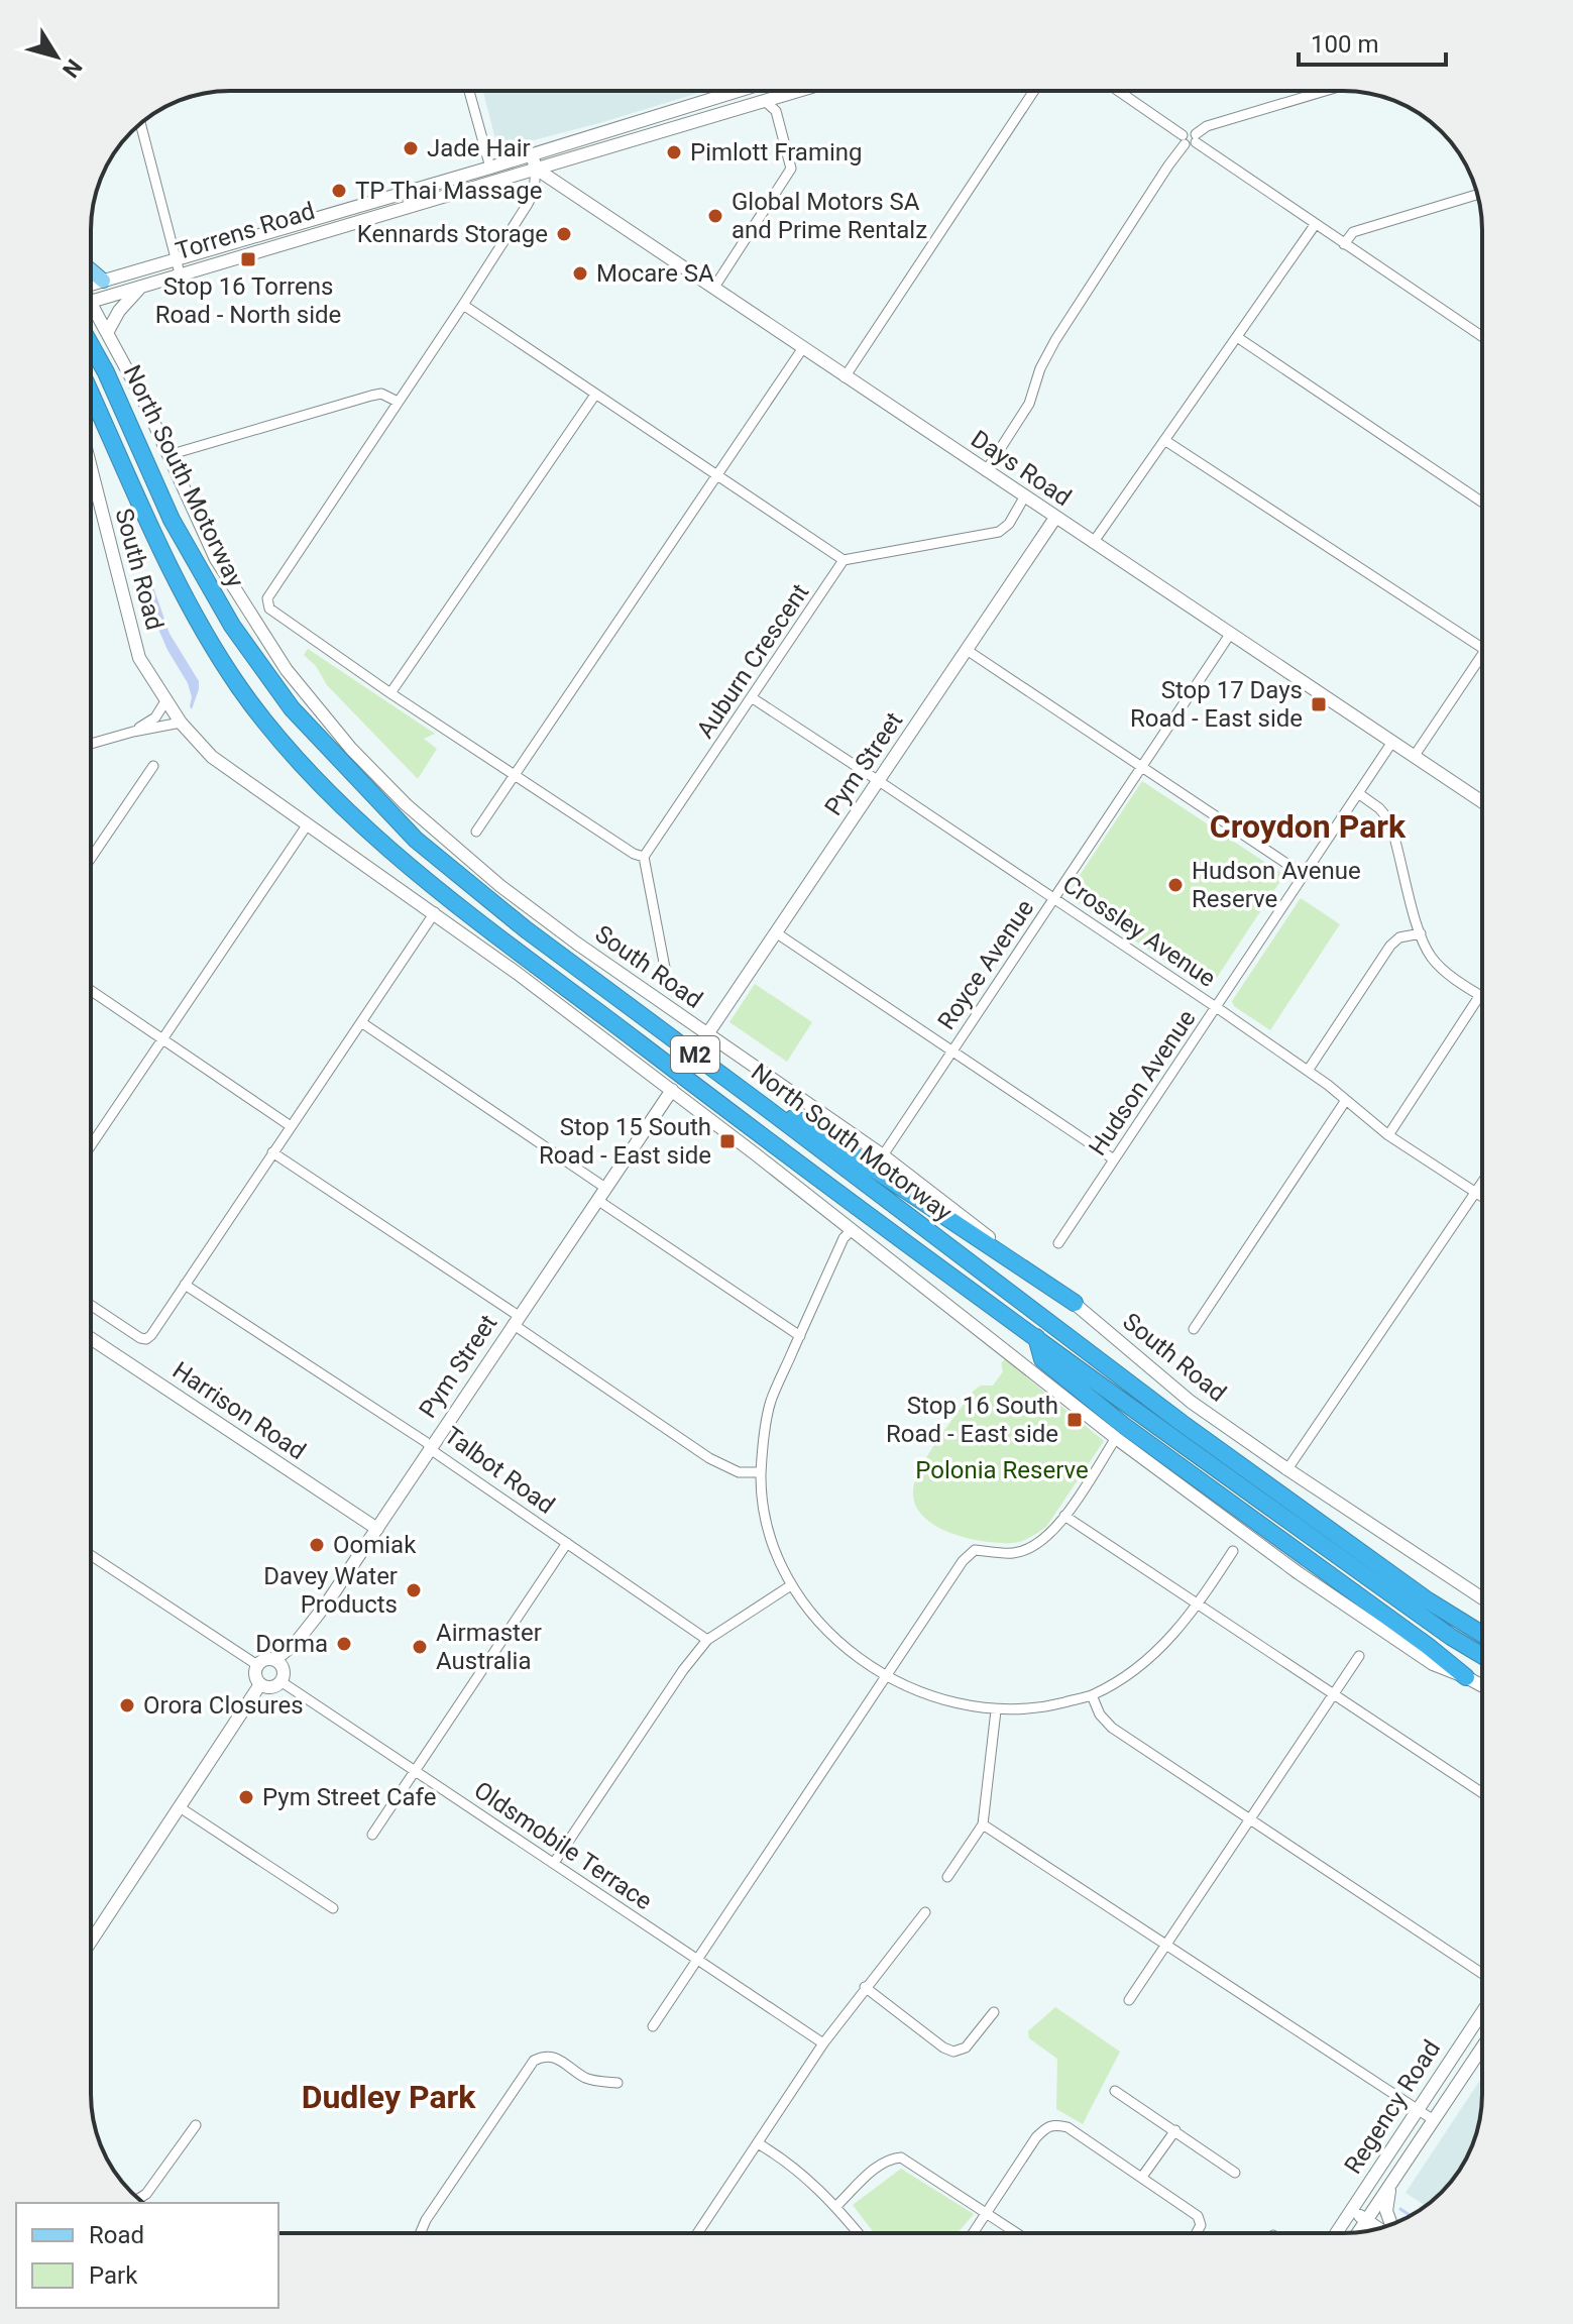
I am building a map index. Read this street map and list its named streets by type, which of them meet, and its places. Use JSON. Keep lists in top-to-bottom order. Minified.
{"streets":{"highway":["North South Motorway","M2"],"main road":["Torrens Road","Days Road","South Road","Pym Street","Harrison Road","Regency Road"],"street":["Auburn Crescent","Crossley Avenue","Royce Avenue","Hudson Avenue","Talbot Road","Oldsmobile Terrace"]},"crossings":[["Torrens Road","Days Road"],["Days Road","Pym Street"],["Days Road","Royce Avenue"],["Days Road","Hudson Avenue"],["South Road","Pym Street"],["South Road","Royce Avenue"],["Auburn Crescent","Crossley Avenue"],["Pym Street","Crossley Avenue"],["Pym Street","Harrison Road"],["Pym Street","Talbot Road"],["Pym Street","Oldsmobile Terrace"],["Crossley Avenue","Royce Avenue"],["Crossley Avenue","Hudson Avenue"]],"districts":["Croydon Park","Dudley Park"],"parks":["Polonia Reserve"],"places":{"other":["Jade Hair","Pimlott Framing","TP Thai Massage","Global Motors SA and Prime Rentalz","Kennards Storage","Mocare SA","Hudson Avenue Reserve","Oomiak","Davey Water Products","Dorma","Airmaster Australia","Orora Closures","Pym Street Cafe"],"transit":["Stop 16 Torrens Road - North side","Stop 17 Days Road - East side","Stop 15 South Road - East side","Stop 16 South Road - East side"]},"legend":["Road","Park"],"scale_bar":"100 m","north":"bottom right"}
